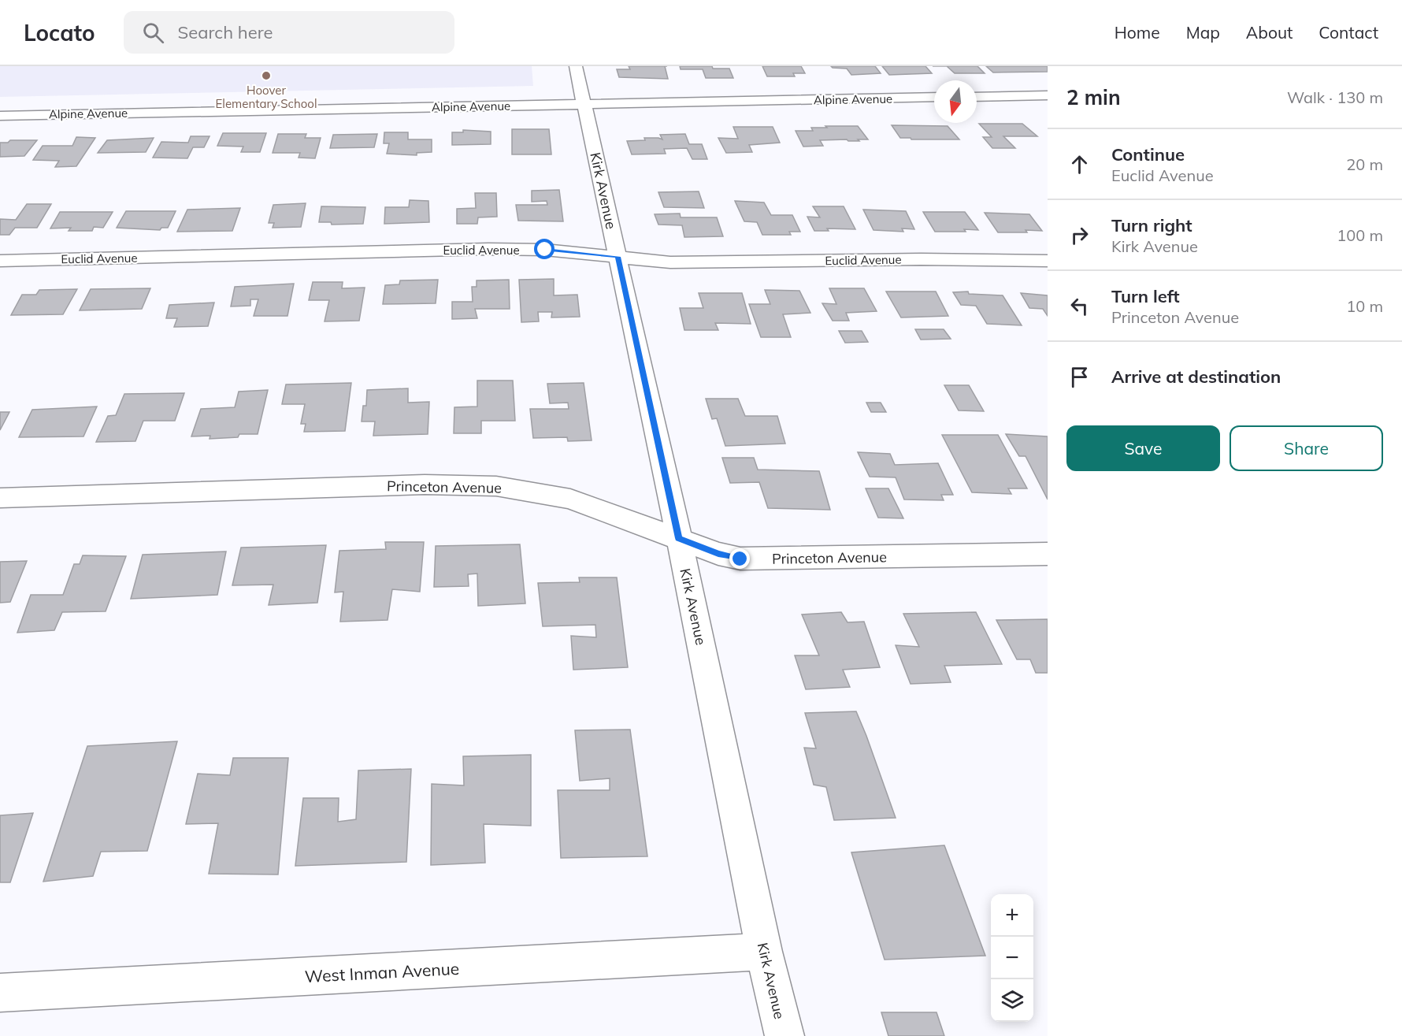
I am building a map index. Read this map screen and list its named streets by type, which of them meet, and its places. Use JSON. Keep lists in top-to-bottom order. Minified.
{"streets":{"street":["Alpine Avenue","Kirk Avenue","Euclid Avenue","Princeton Avenue","West Inman Avenue"]},"crossings":[["Alpine Avenue","Kirk Avenue"],["Kirk Avenue","Euclid Avenue"],["Kirk Avenue","Princeton Avenue"],["Kirk Avenue","West Inman Avenue"]],"places":["Hoover Elementary School"],"north":"bottom","page":{"header":"Locato","search":"Search here","nav":["Home","Map","About","Contact"],"heading":["2 min","Walk · 130 m"],"list":[["Continue","Euclid Avenue","20 m"],["Turn right","Kirk Avenue","100 m"],["Turn left","Princeton Avenue","10 m"],"Arrive at destination"],"buttons":["Save","Share"],"map_buttons":["+","−"]}}
